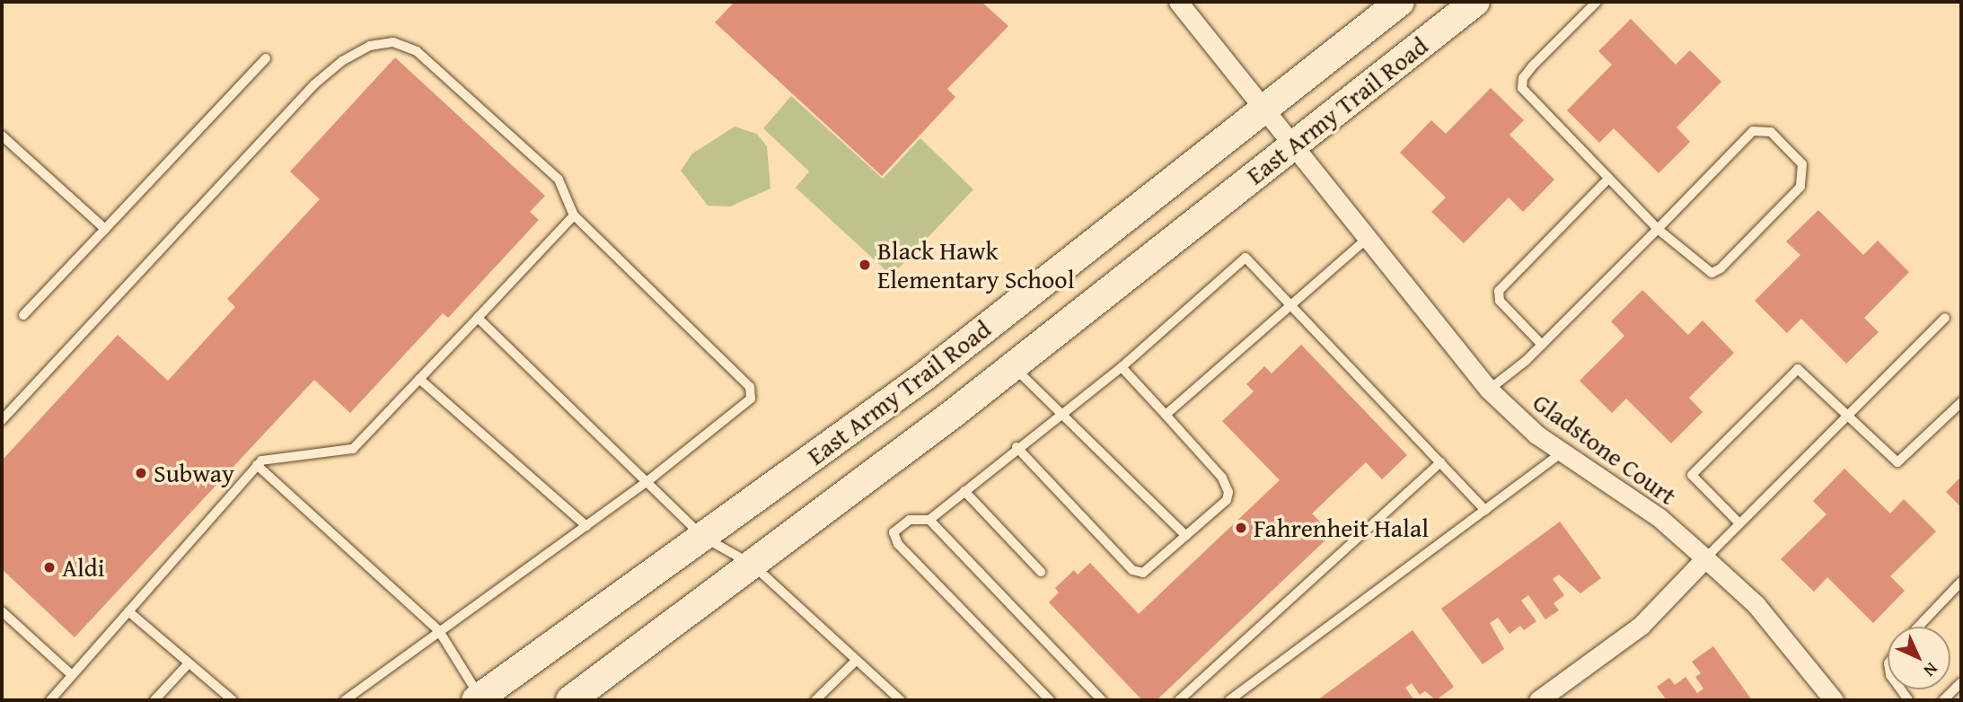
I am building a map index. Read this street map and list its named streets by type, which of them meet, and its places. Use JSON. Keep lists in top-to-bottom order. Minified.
{"streets":{"main road":["East Army Trail Road"],"street":["Gladstone Court"]},"crossings":[["East Army Trail Road","Gladstone Court"]],"places":["Black Hawk Elementary School","Subway","Fahrenheit Halal","Aldi"],"north":"bottom right"}
